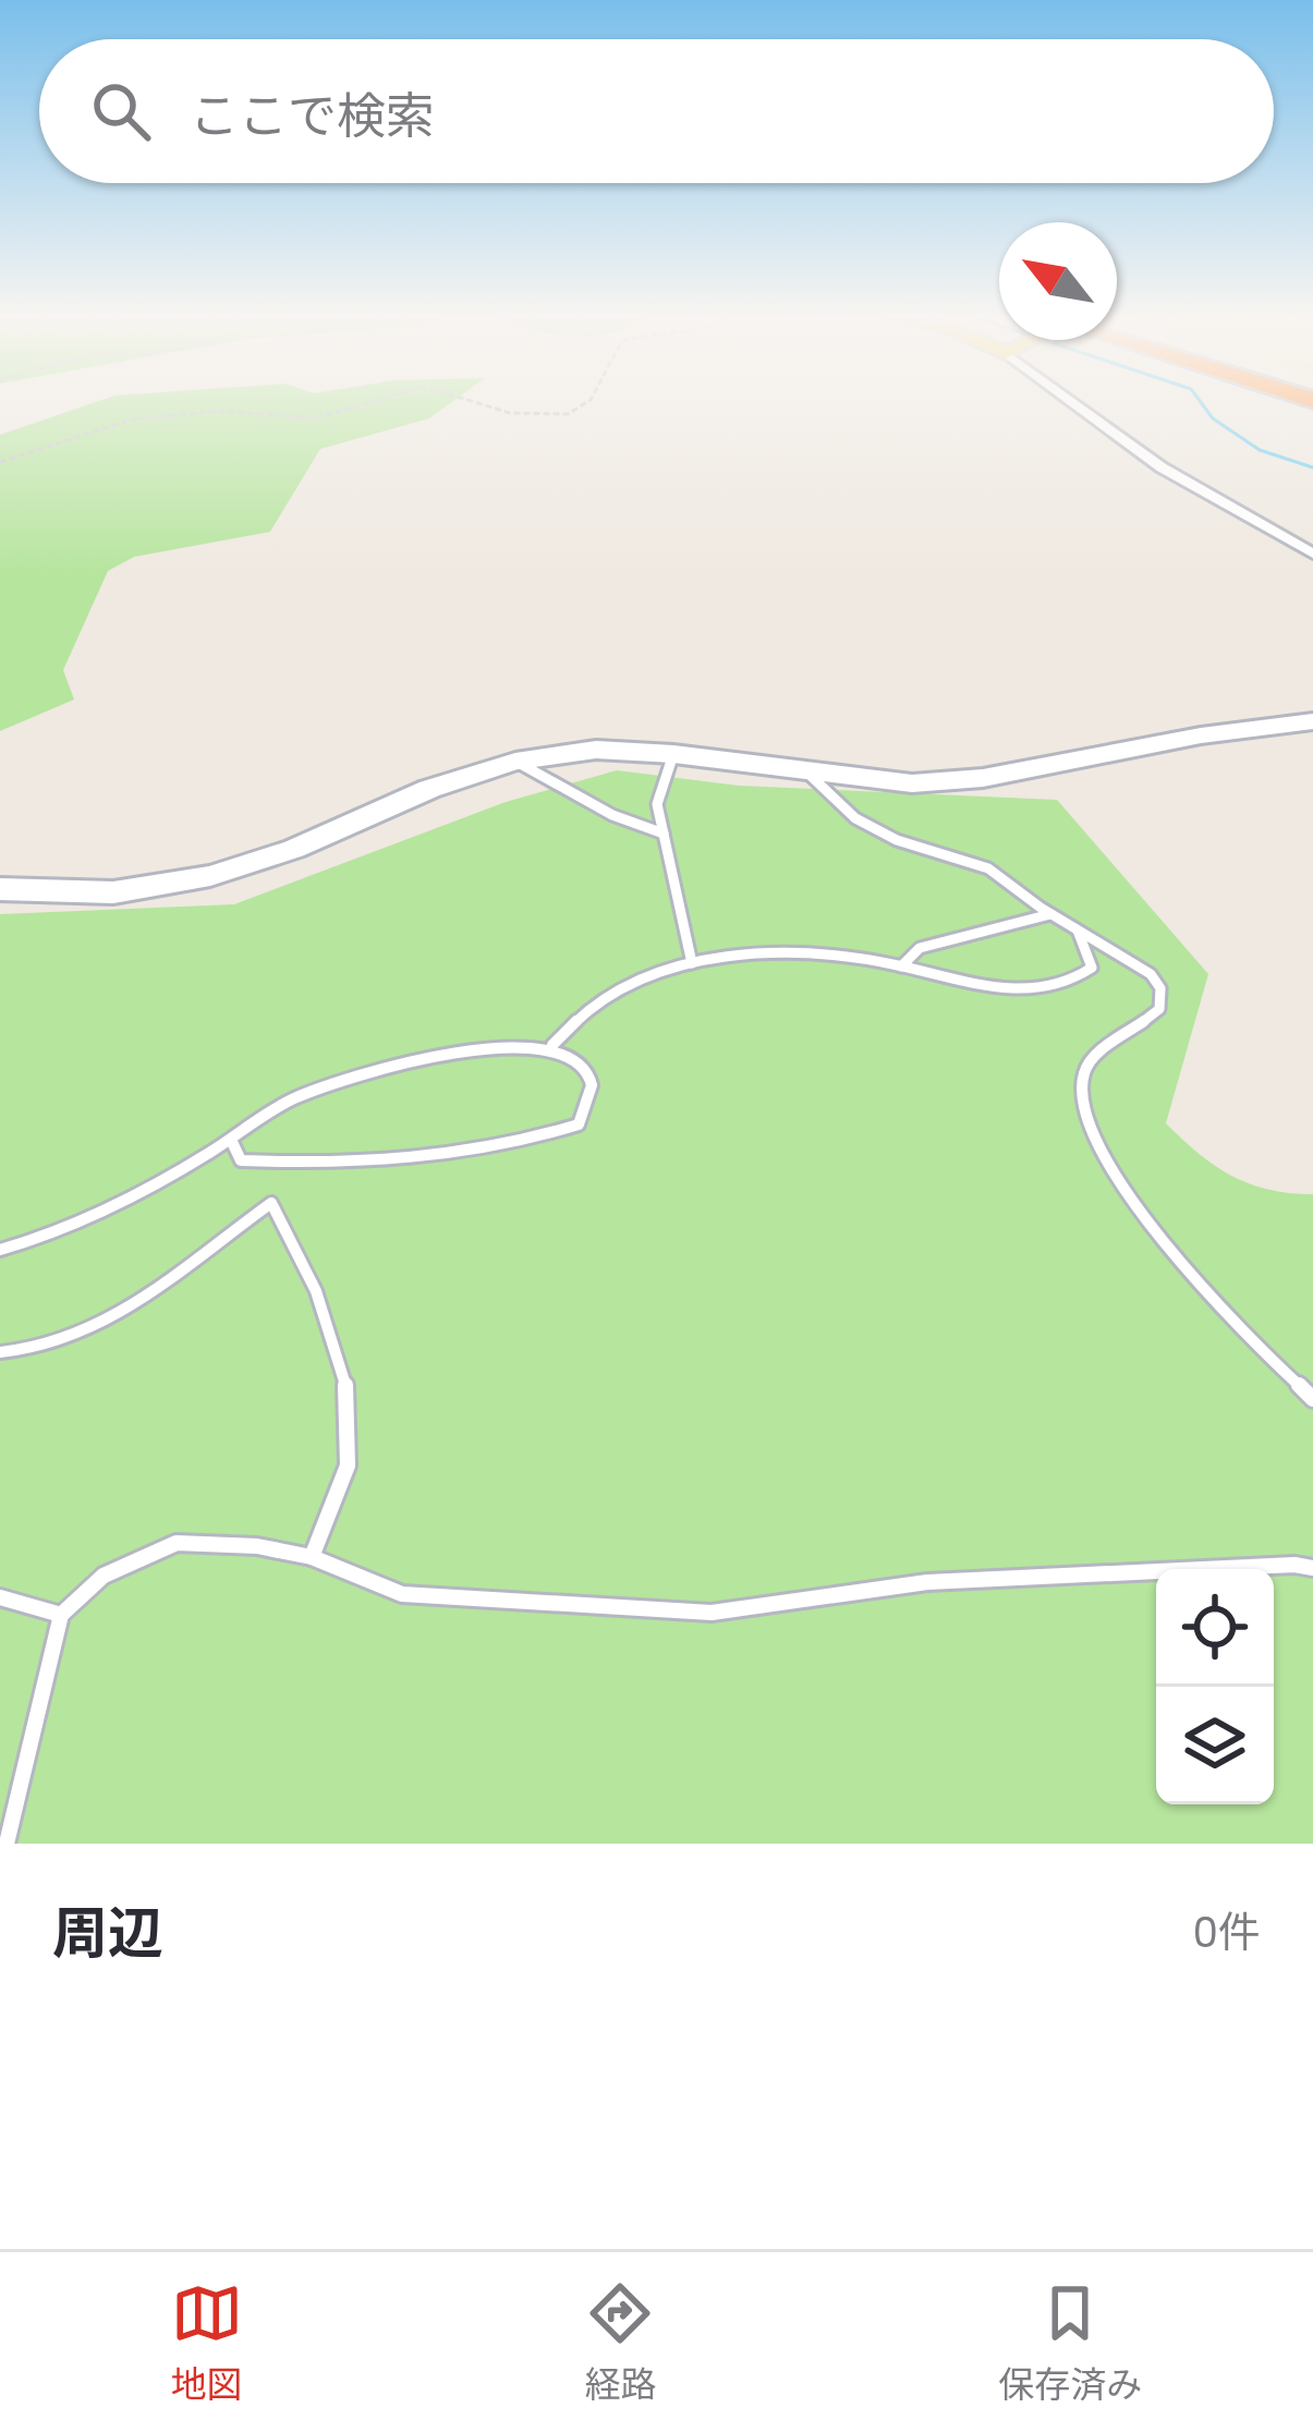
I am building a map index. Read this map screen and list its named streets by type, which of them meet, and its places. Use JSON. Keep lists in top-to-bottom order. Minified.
{"north":"top left","page":{"search":"ここで検索","heading":["周辺","0件"],"nav":["地図","経路","保存済み"]}}
